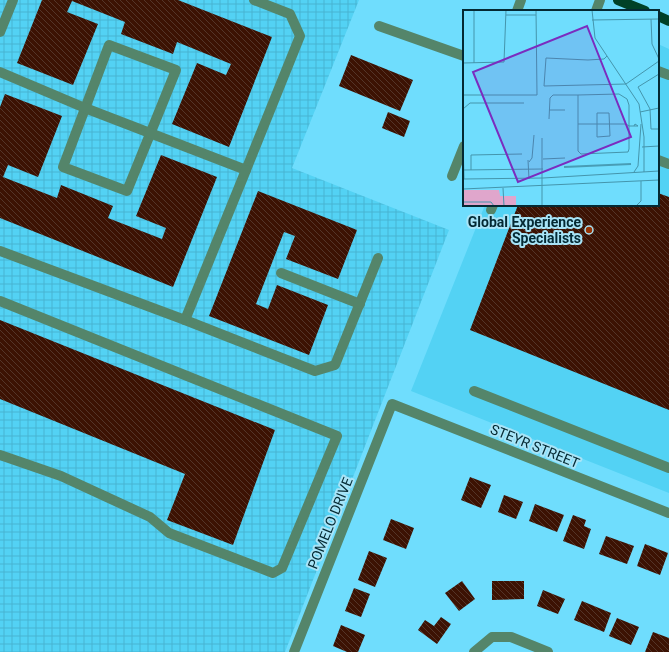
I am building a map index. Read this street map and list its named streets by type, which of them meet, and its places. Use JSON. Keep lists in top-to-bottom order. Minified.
{"streets":{"street":["STEYR STREET","POMELO DRIVE"]},"crossings":[["STEYR STREET","POMELO DRIVE"]],"places":["Global Experience Specialists"]}
